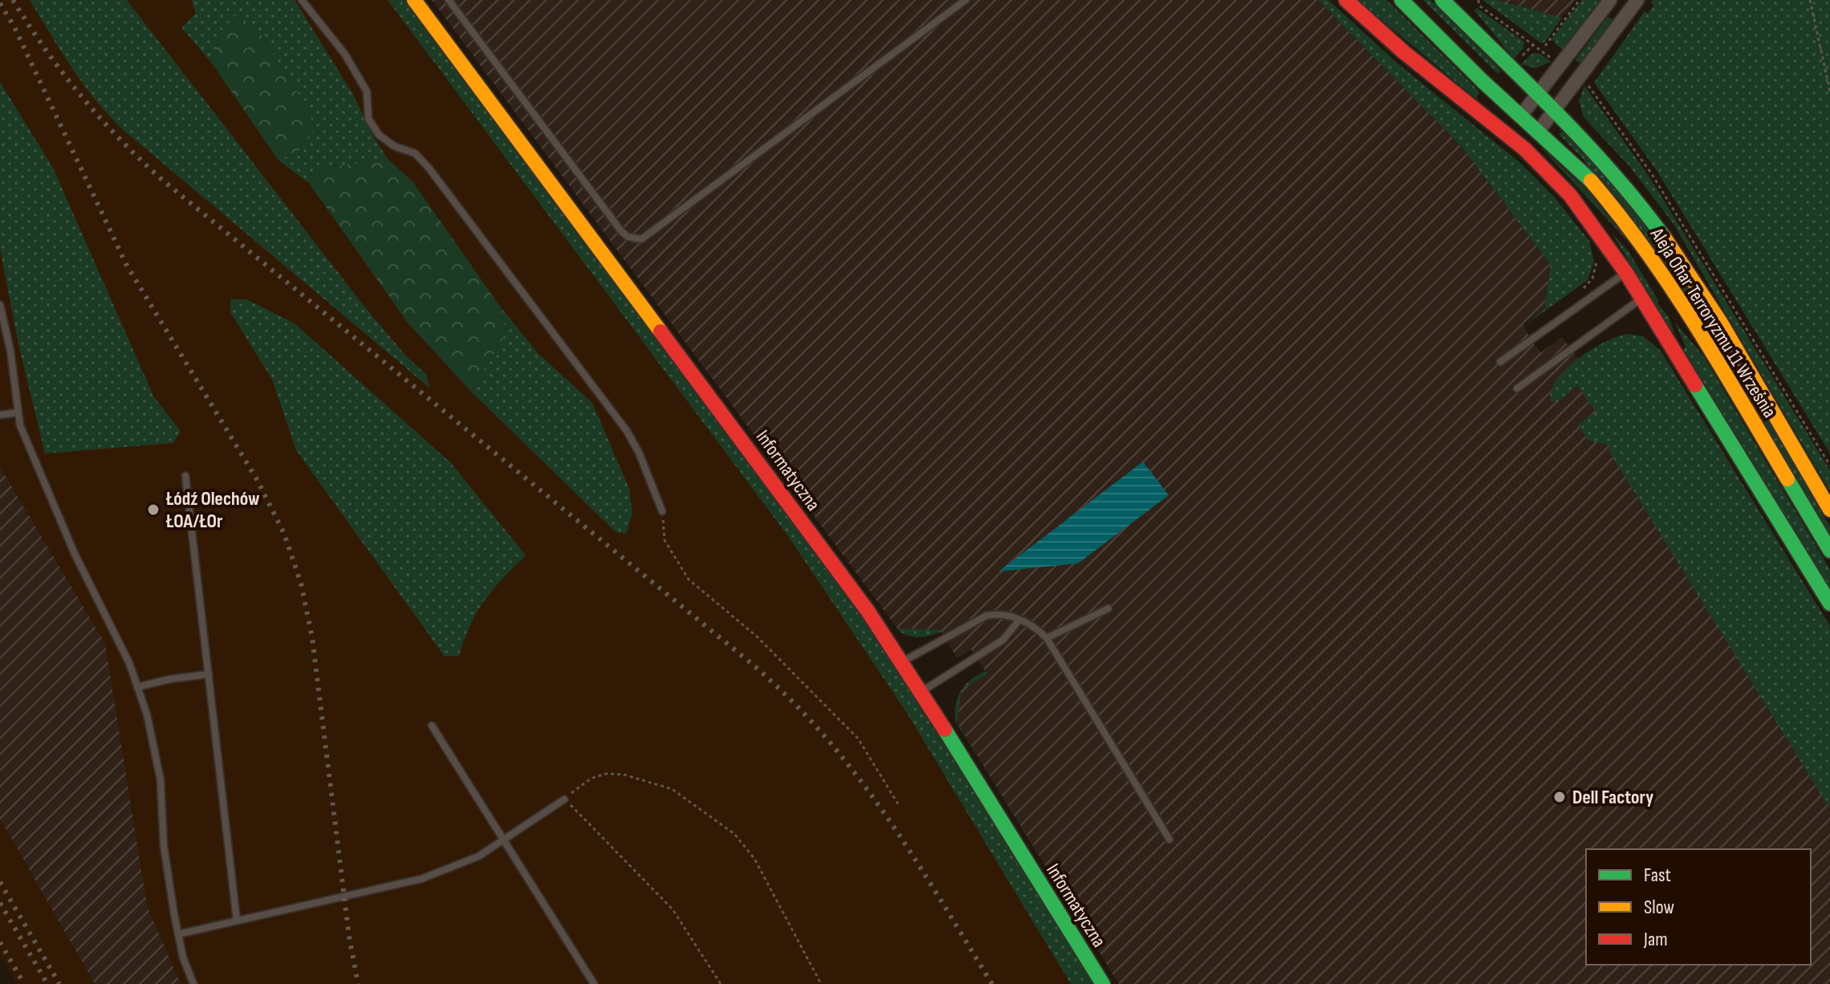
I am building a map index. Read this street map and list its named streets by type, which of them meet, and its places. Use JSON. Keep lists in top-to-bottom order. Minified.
{"streets":{"street":["Aleja Ofiar Terroryzmu 11 Września","Informatyczna"]},"places":["Łódź Olechów ŁOA/ŁOr","Dell Factory"],"legend":["Fast","Slow","Jam"]}
